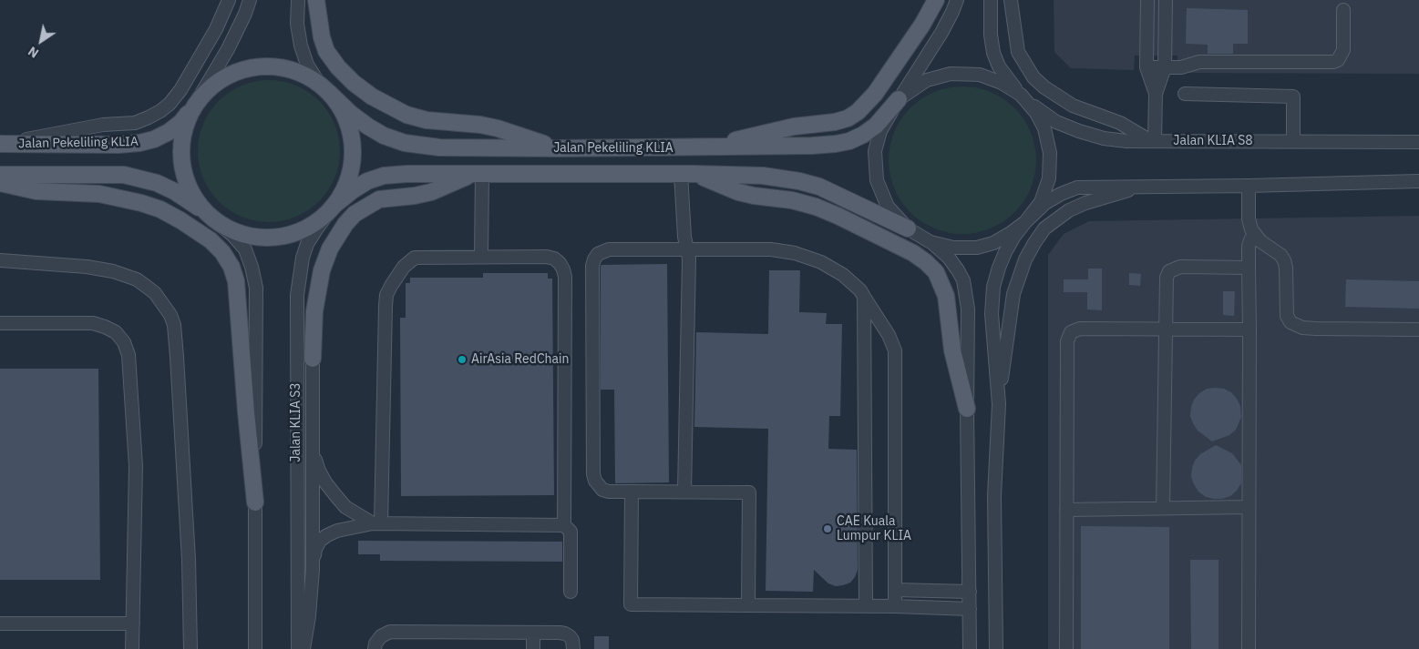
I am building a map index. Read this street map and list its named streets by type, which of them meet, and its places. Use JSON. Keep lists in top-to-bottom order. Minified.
{"streets":{"main road":["Jalan Pekeliling KLIA"],"street":["Jalan KLIA S8","Jalan KLIA S3"]},"crossings":[["Jalan KLIA S8","Jalan Pekeliling KLIA"],["Jalan Pekeliling KLIA","Jalan KLIA S3"]],"places":["AirAsia RedChain","CAE Kuala Lumpur KLIA"],"north":"bottom left"}
